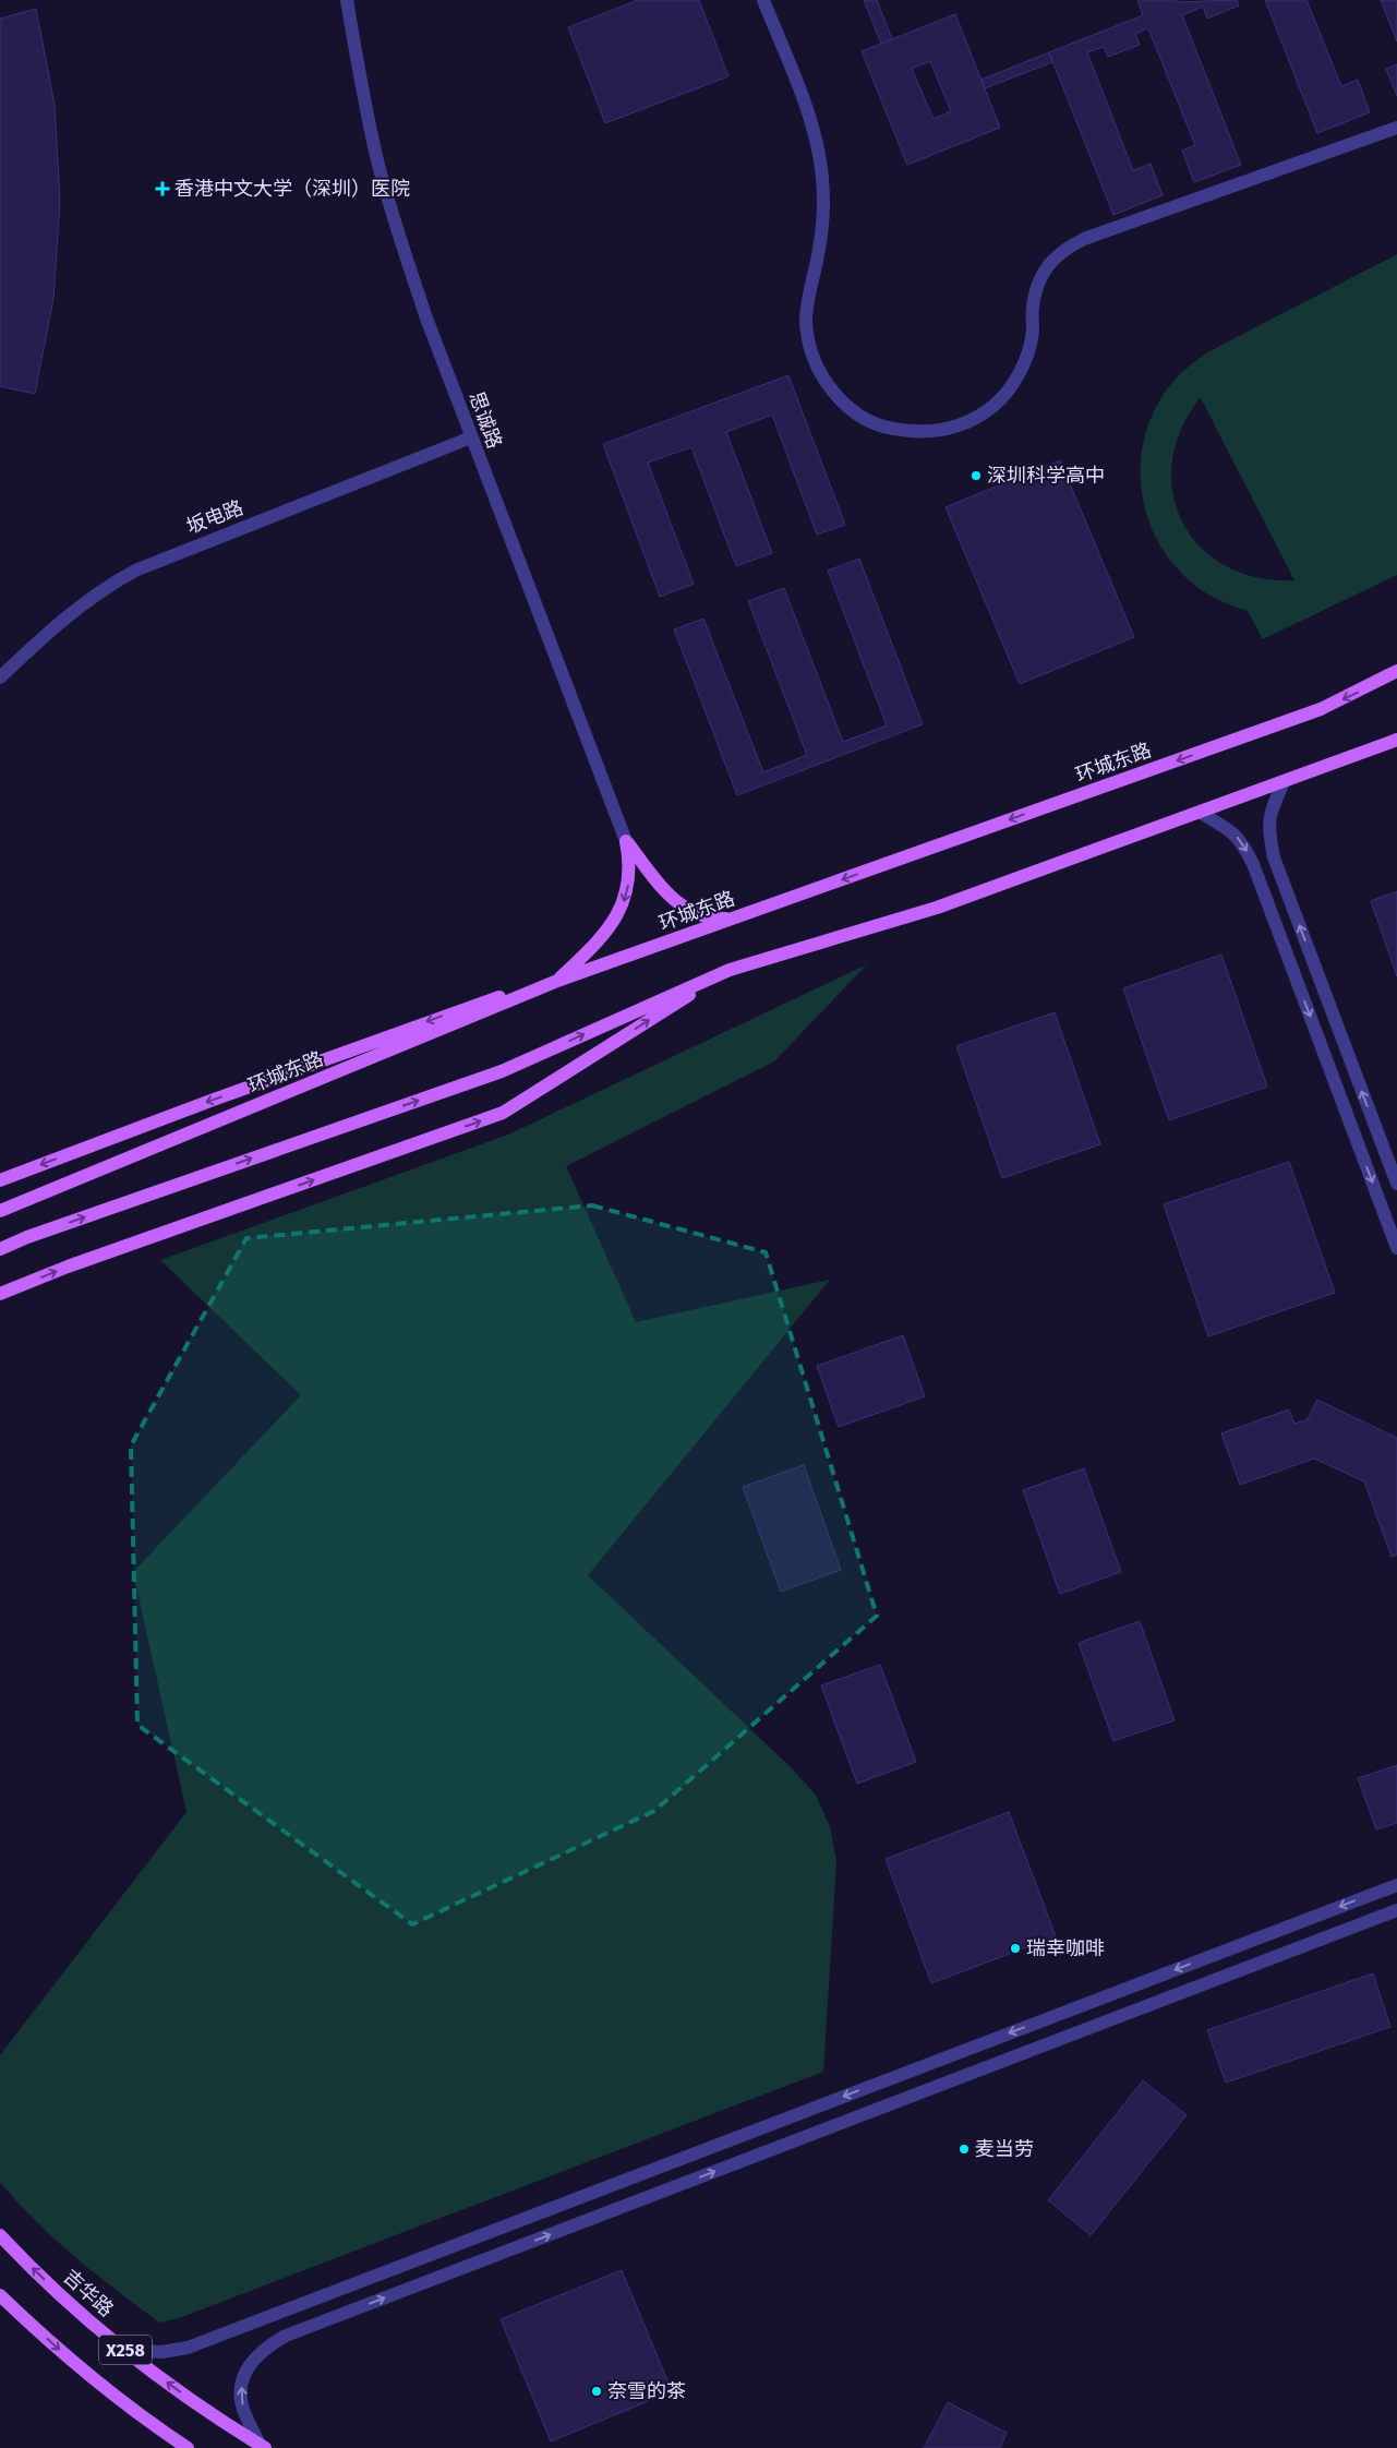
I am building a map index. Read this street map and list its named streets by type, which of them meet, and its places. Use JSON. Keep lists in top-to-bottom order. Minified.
{"streets":{"main road":["环城东路","吉华路","X258"],"street":["思诚路","坂电路"]},"crossings":[["思诚路","坂电路"]],"places":{"health":["香港中文大学（深圳）医院"],"other":["深圳科学高中","瑞幸咖啡","麦当劳","奈雪的茶"]}}
